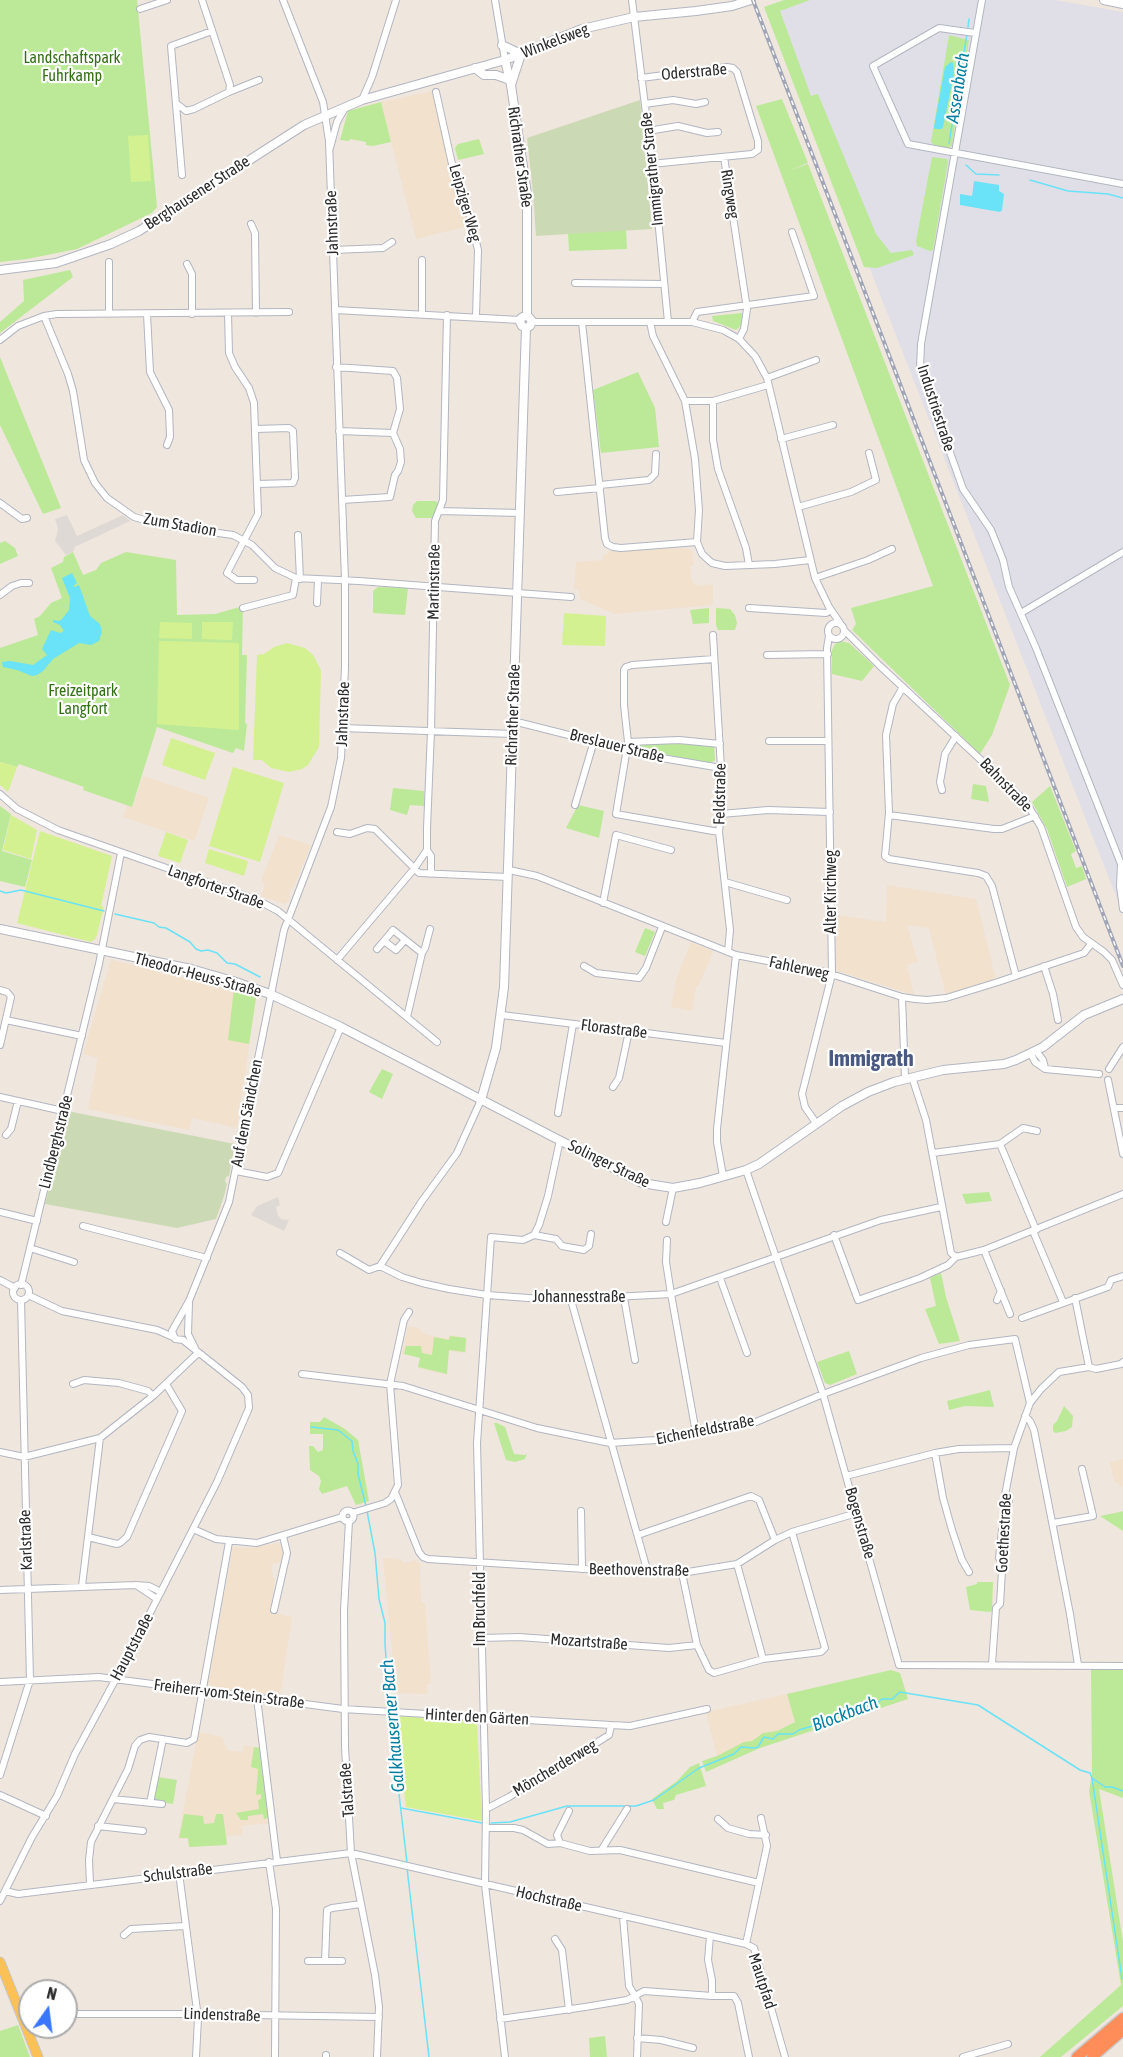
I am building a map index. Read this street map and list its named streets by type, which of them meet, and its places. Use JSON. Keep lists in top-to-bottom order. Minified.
{"streets":{"main road":["Winkelsweg","Berghausener Straße","Theodor-Heuss-Straße","Solinger Straße"],"street":["Oderstraße","Richrather Straße","Immigrather Straße","Ringweg","Leipziger Weg","Jahnstraße","Industriestraße","Zum Stadion","Martinstraße","Breslauer Straße","Bahnstraße","Feldstraße","Langforter Straße","Alter Kirchweg","Fahlerweg","Florastraße","Auf dem Sändchen","Lindberghstraße","Johannesstraße","Eichenfeldstraße","Bogenstraße","Goethestraße","Karlstraße","Beethovenstraße","Im Bruchfeld","Mozartstraße","Hauptstraße","Freiherr-vom-Stein-Straße","Hinter den Gärten","Möncherderweg","Talstraße","Schulstraße","Hochstraße","Mautpfad","Lindenstraße"]},"crossings":[["Winkelsweg","Richrather Straße"],["Winkelsweg","Immigrather Straße"],["Winkelsweg","Berghausener Straße"],["Oderstraße","Immigrather Straße"],["Oderstraße","Ringweg"],["Richrather Straße","Zum Stadion"],["Richrather Straße","Breslauer Straße"],["Richrather Straße","Fahlerweg"],["Richrather Straße","Theodor-Heuss-Straße"],["Richrather Straße","Florastraße"],["Richrather Straße","Solinger Straße"],["Immigrather Straße","Ringweg"],["Berghausener Straße","Jahnstraße"],["Jahnstraße","Zum Stadion"],["Jahnstraße","Langforter Straße"],["Jahnstraße","Auf dem Sändchen"],["Zum Stadion","Martinstraße"],["Martinstraße","Fahlerweg"],["Breslauer Straße","Feldstraße"],["Bahnstraße","Alter Kirchweg"],["Bahnstraße","Fahlerweg"],["Feldstraße","Fahlerweg"],["Langforter Straße","Auf dem Sändchen"],["Langforter Straße","Lindberghstraße"],["Alter Kirchweg","Fahlerweg"],["Alter Kirchweg","Solinger Straße"],["Theodor-Heuss-Straße","Auf dem Sändchen"],["Theodor-Heuss-Straße","Lindberghstraße"],["Theodor-Heuss-Straße","Solinger Straße"],["Lindberghstraße","Karlstraße"],["Solinger Straße","Bogenstraße"],["Johannesstraße","Bogenstraße"],["Johannesstraße","Im Bruchfeld"],["Eichenfeldstraße","Bogenstraße"],["Eichenfeldstraße","Goethestraße"],["Eichenfeldstraße","Im Bruchfeld"],["Bogenstraße","Goethestraße"],["Bogenstraße","Beethovenstraße"],["Karlstraße","Freiherr-vom-Stein-Straße"],["Beethovenstraße","Im Bruchfeld"],["Im Bruchfeld","Mozartstraße"],["Im Bruchfeld","Hinter den Gärten"],["Im Bruchfeld","Möncherderweg"],["Hauptstraße","Freiherr-vom-Stein-Straße"],["Hauptstraße","Schulstraße"],["Freiherr-vom-Stein-Straße","Hinter den Gärten"],["Freiherr-vom-Stein-Straße","Talstraße"],["Hinter den Gärten","Möncherderweg"],["Hinter den Gärten","Talstraße"],["Talstraße","Schulstraße"],["Talstraße","Hochstraße"],["Talstraße","Lindenstraße"],["Schulstraße","Hochstraße"],["Hochstraße","Mautpfad"]],"districts":["Immigrath"],"water":["Assenbach","Blockbach","Galkhauserner Bach"],"parks":["Landschaftspark Fuhrkamp","Freizeitpark Langfort"],"north":"top"}
